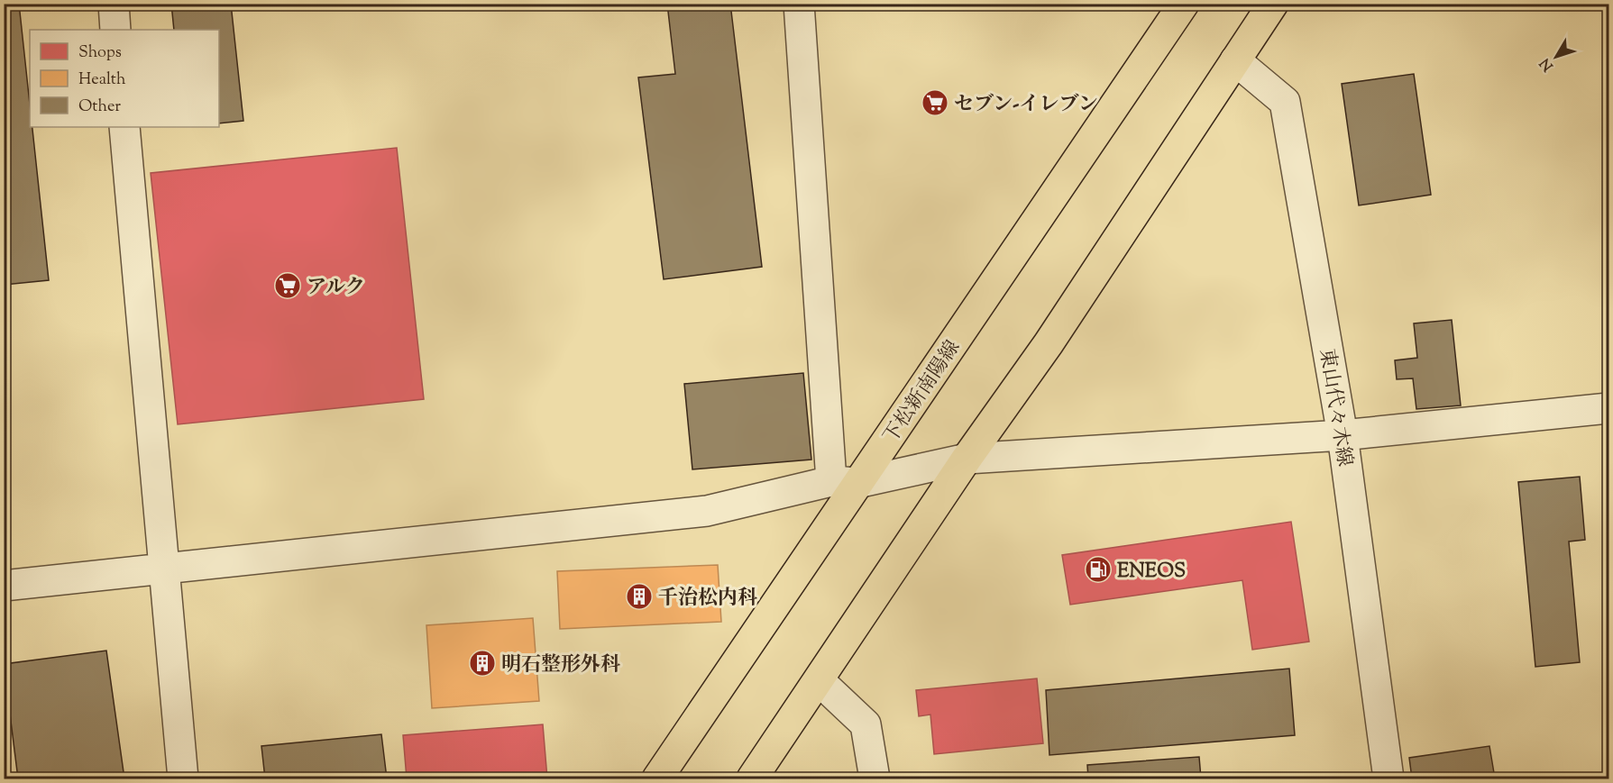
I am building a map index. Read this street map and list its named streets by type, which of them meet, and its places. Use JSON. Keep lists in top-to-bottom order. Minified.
{"streets":{"main road":["下松新南陽線"],"street":["東山代々木線"]},"places":{"supermarket":["セブン-イレブン","アルク"],"fuel station":["ENEOS"],"building":["千治松内科","明石整形外科"]},"legend":["Shops","Health","Other"],"north":"bottom left"}
